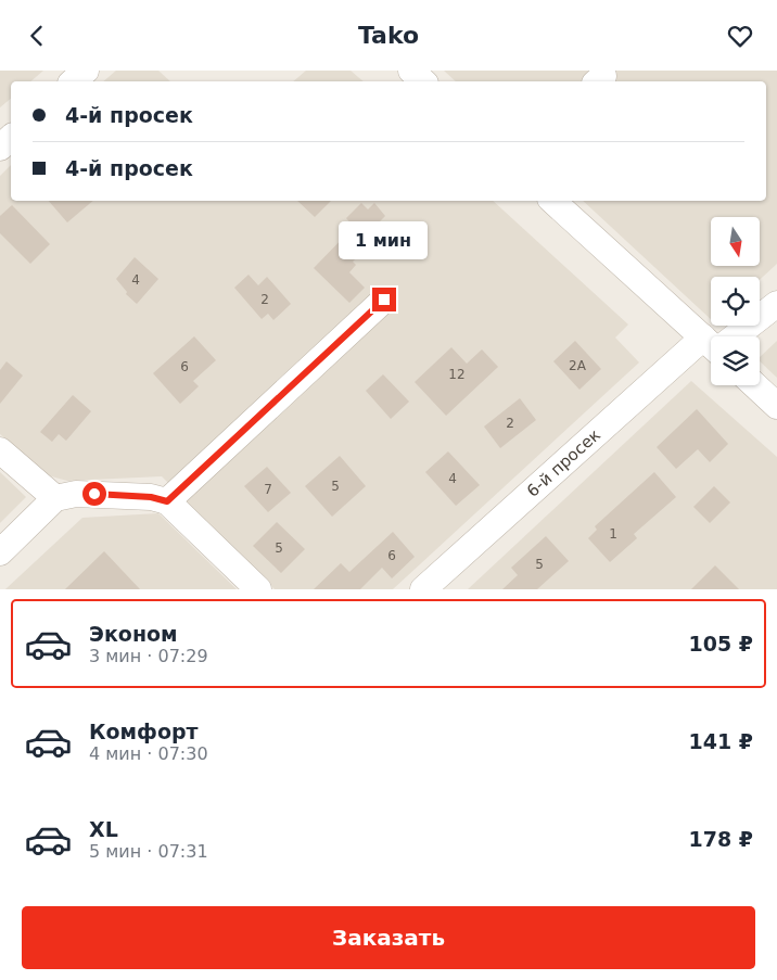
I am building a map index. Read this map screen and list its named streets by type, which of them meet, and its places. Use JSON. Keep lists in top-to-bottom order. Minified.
{"streets":{"street":["6-й просек"]},"house_numbers":["4","2","2А","6","12","2","4","5","7","1","5","6","5"],"north":"bottom","page":{"header":"Tako","banner":["4-й просек","4-й просек"],"bubble":"1 мин","list":[{"name":"Эконом","note":"3 мин · 07:29","value":"105 ₽"},{"name":"Комфорт","note":"4 мин · 07:30","value":"141 ₽"},{"name":"XL","note":"5 мин · 07:31","value":"178 ₽"}],"buttons":"Заказать"}}
